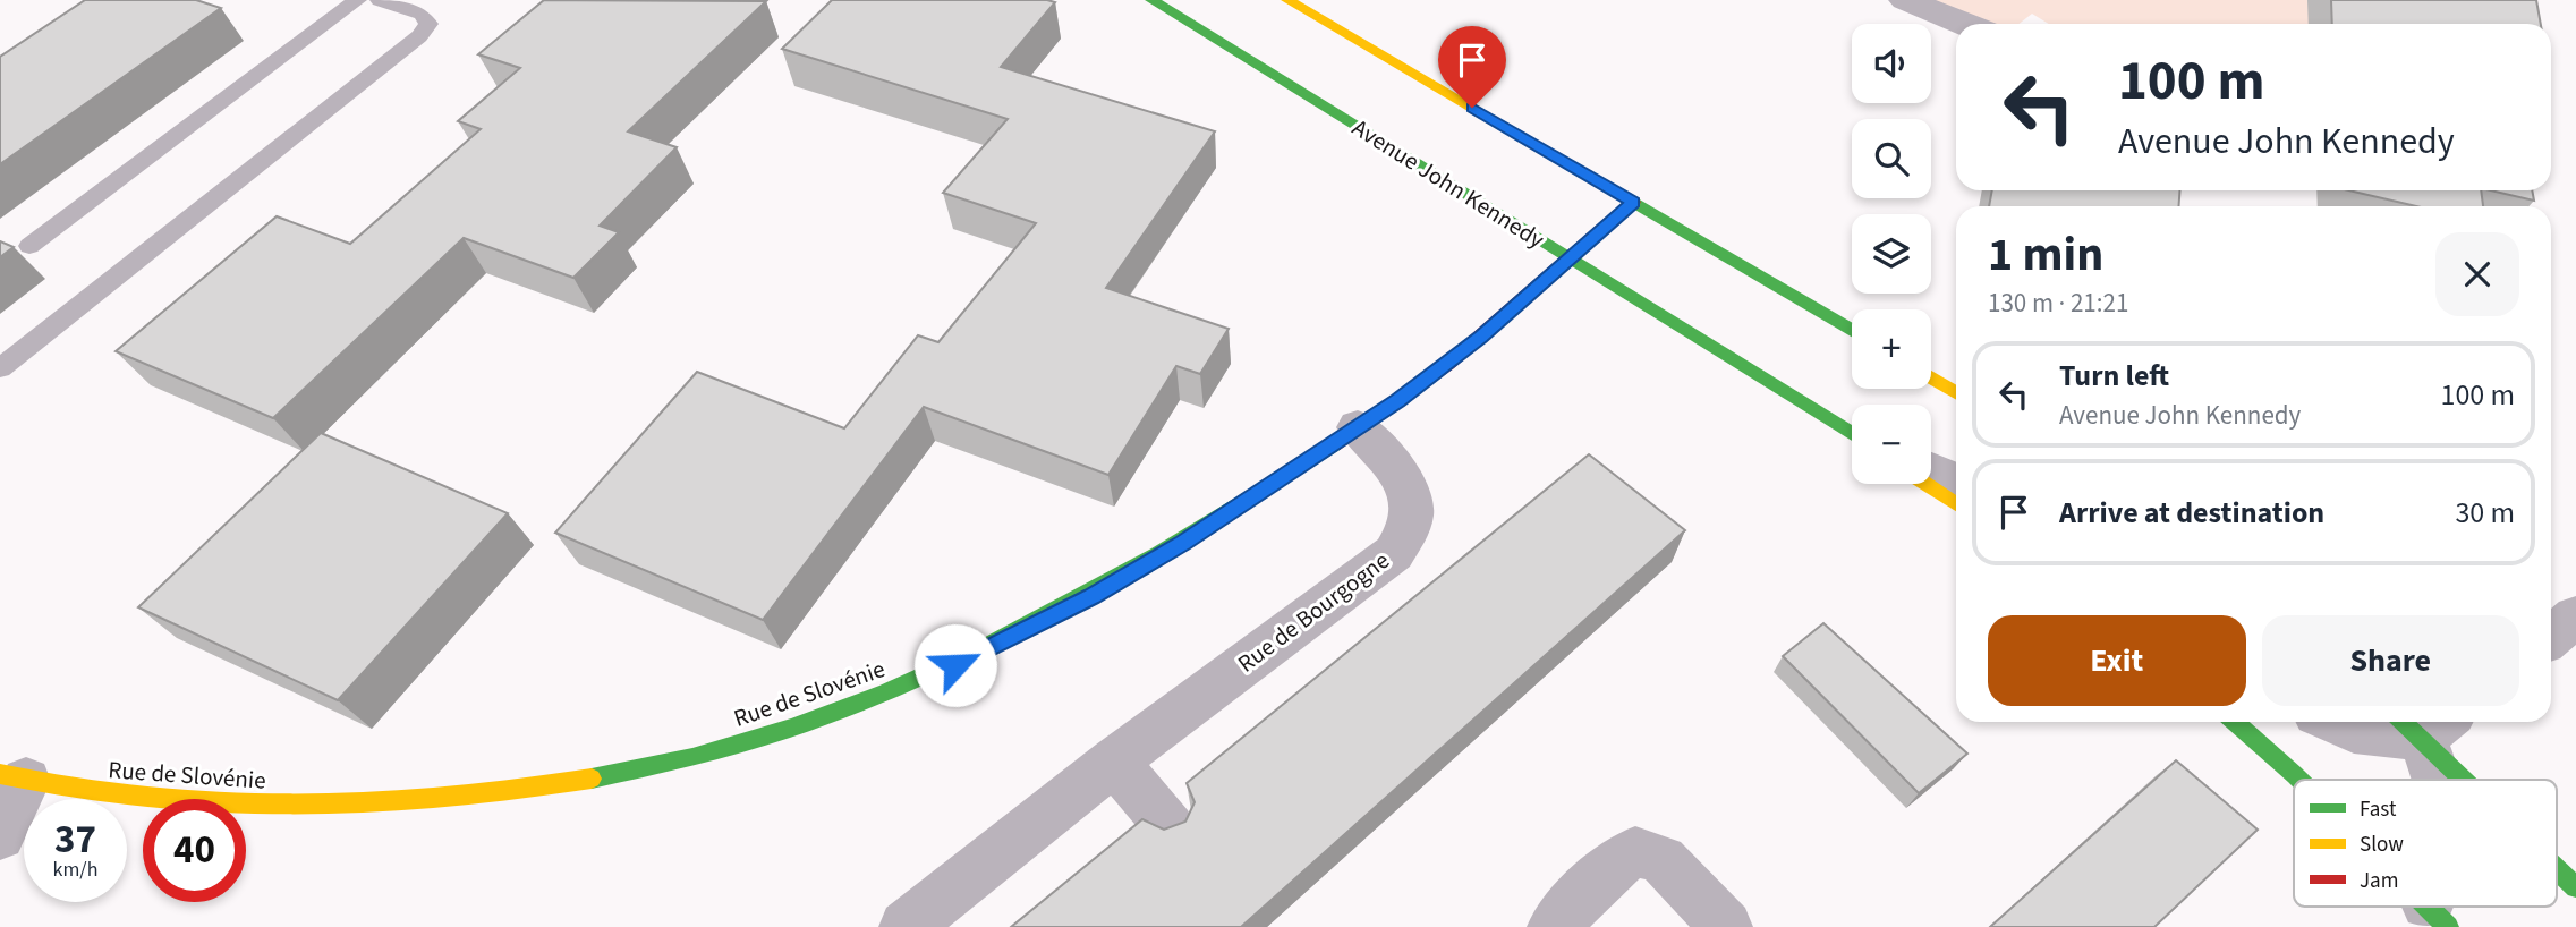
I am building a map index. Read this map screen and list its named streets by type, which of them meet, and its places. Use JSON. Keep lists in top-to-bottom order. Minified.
{"streets":{"main road":["Avenue John Kennedy","Rue de Slovénie"],"street":["Rue de Bourgogne"]},"crossings":[["Avenue John Kennedy","Rue de Slovénie"],["Rue de Bourgogne","Rue de Slovénie"]],"legend":["Fast","Slow","Jam"],"page":{"map_buttons":["+","−"],"turn":["100 m","Avenue John Kennedy"],"heading":["1 min","130 m · 21:21"],"list":[{"name":"Turn left","note":"Avenue John Kennedy","value":"100 m"},{"name":"Arrive at destination","value":"30 m"}],"buttons":["Exit","Share"],"speed":"37 km/h","limit":"40"}}
